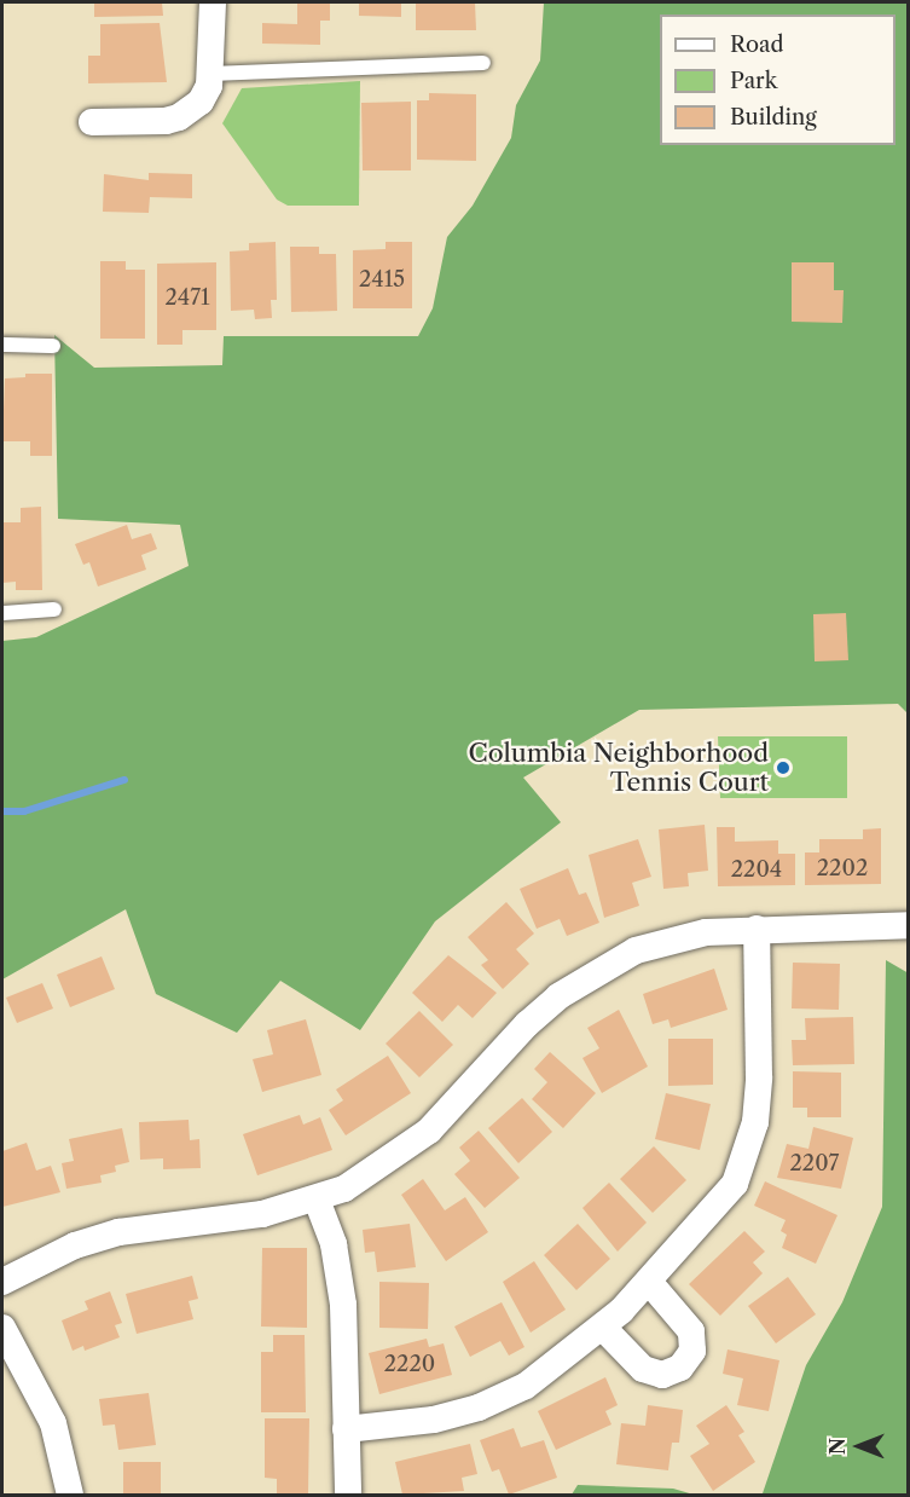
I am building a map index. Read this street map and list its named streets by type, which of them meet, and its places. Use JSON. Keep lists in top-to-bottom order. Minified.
{"places":["Columbia Neighborhood Tennis Court"],"house_numbers":["2415","2471","2202","2204","2207","2220"],"legend":["Road","Park","Building"],"north":"left"}
